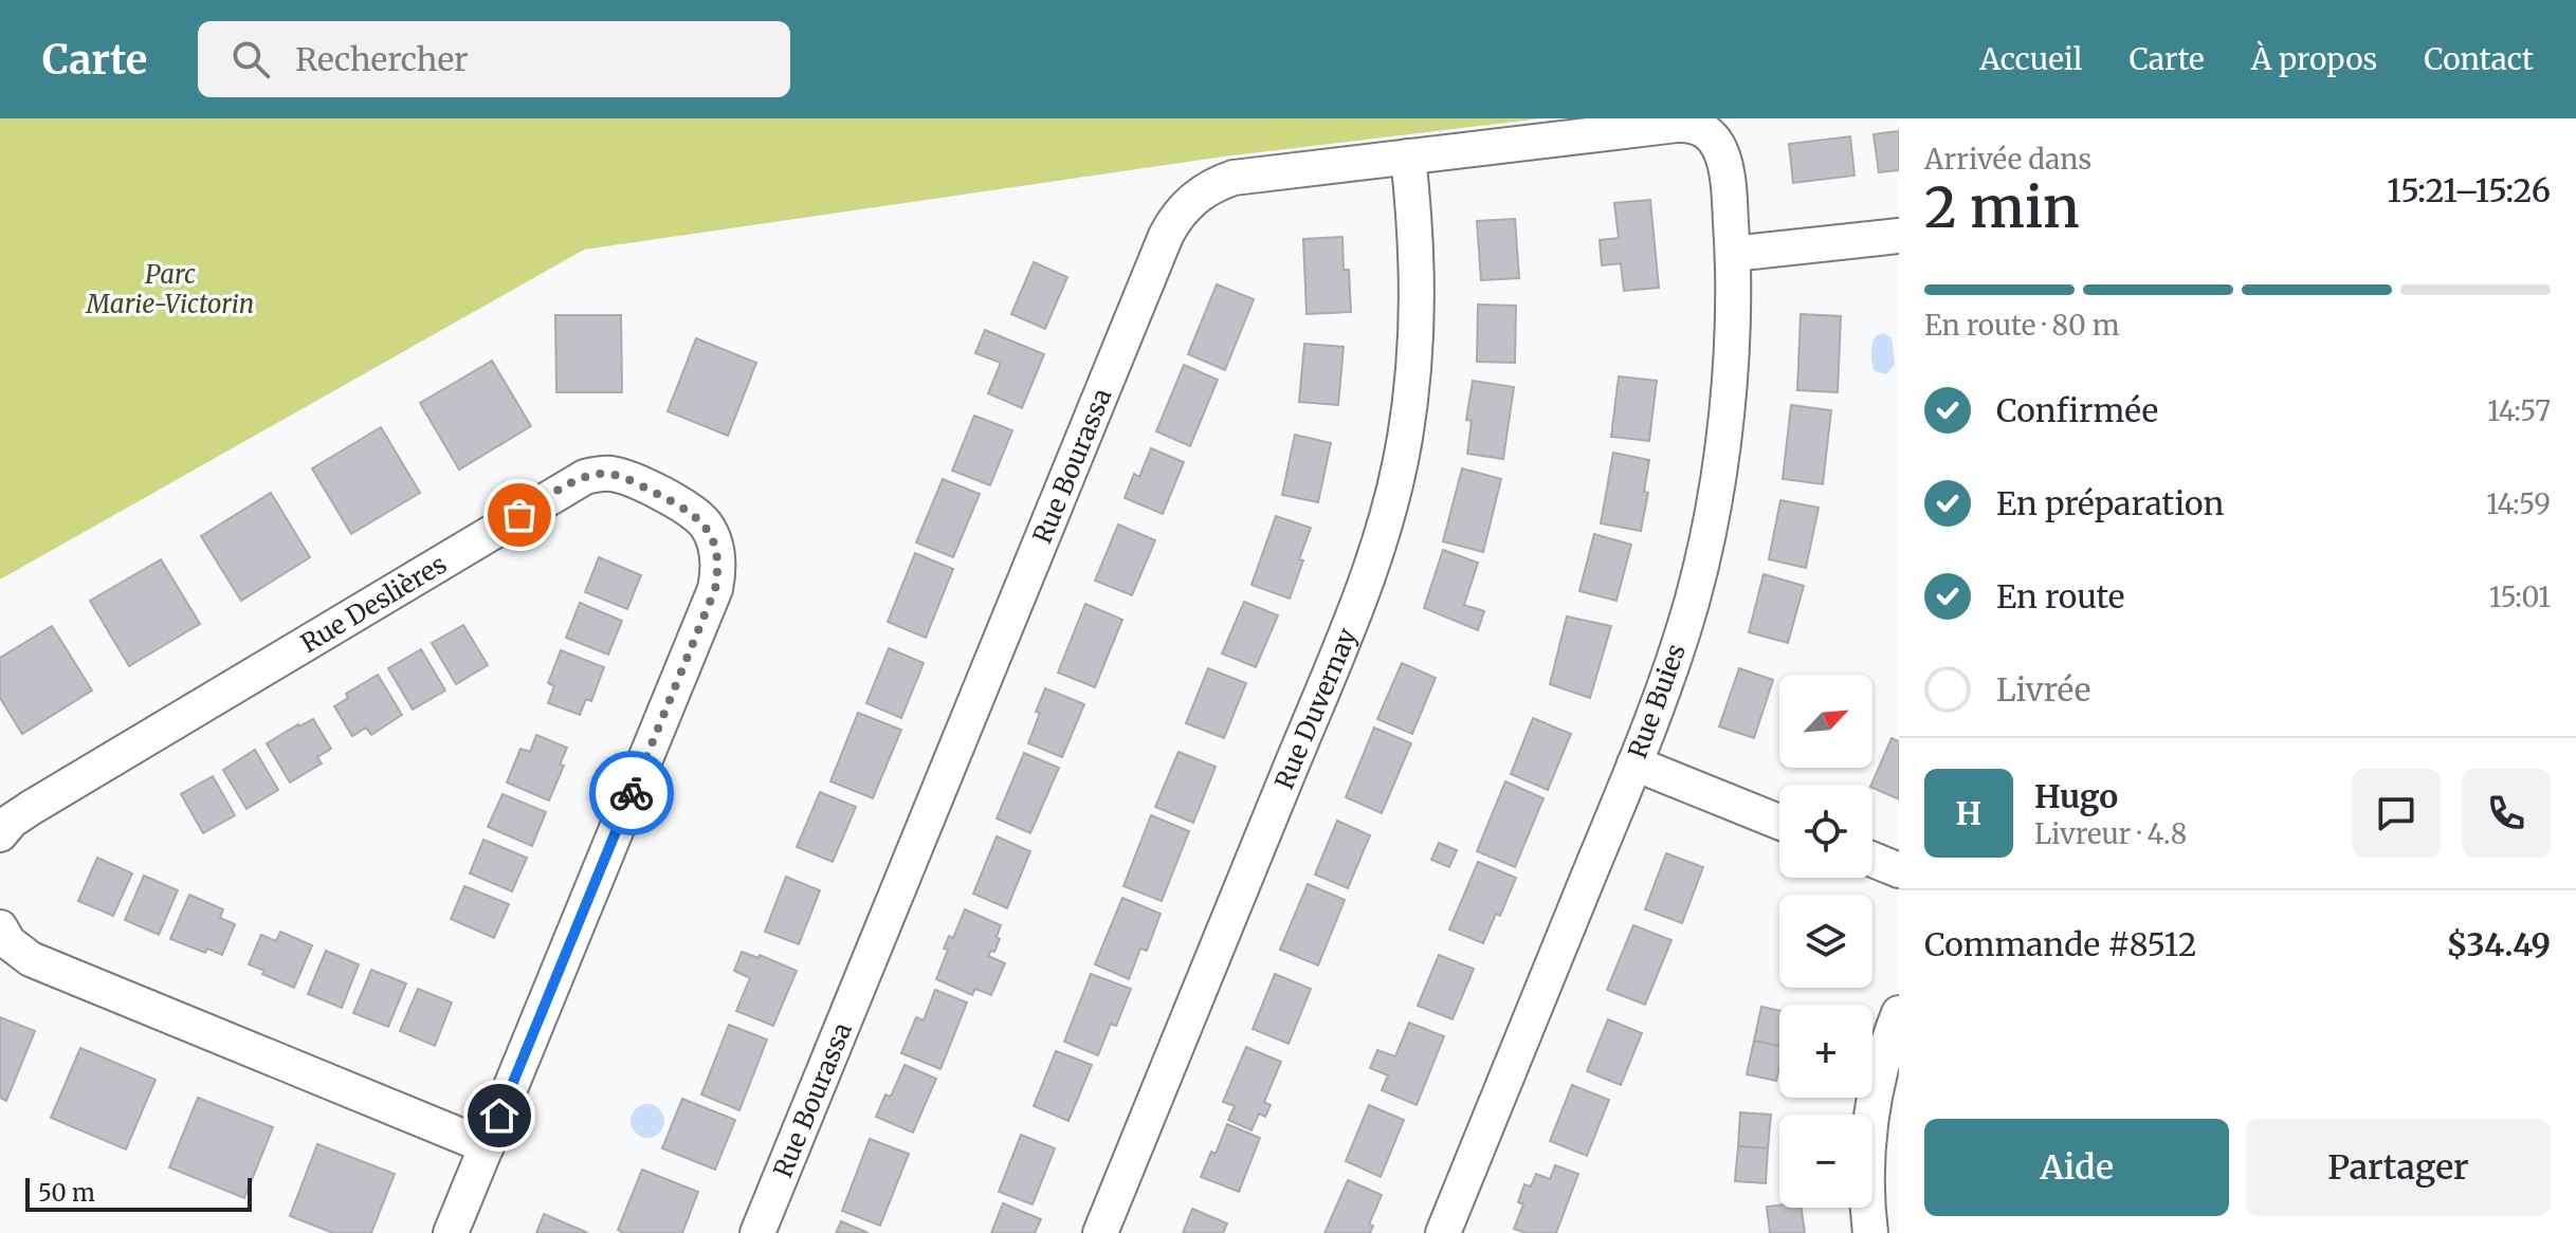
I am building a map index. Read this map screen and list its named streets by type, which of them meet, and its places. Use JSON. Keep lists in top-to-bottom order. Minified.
{"streets":{"street":["Rue Bourassa","Rue Deslières","Rue Buies","Rue Duvernay"]},"crossings":[["Rue Bourassa","Rue Buies"],["Rue Bourassa","Rue Duvernay"]],"parks":["Parc Marie-Victorin"],"scale_bar":"50 m","north":"top right","page":{"header":"Carte","search":"Rechercher","nav":["Accueil","Carte","À propos","Contact"],"heading":["2 min","Arrivée dans","15:21–15:26"],"panel":["Hugo","Livreur · 4.8","Commande #8512","$34.49"],"bar":"En route · 80 m","list":[["Confirmée","14:57"],["En préparation","14:59"],["En route","15:01"],"Livrée"],"map_buttons":["+","−"],"round":"H","buttons":["Aide","Partager"],"scale":"50 m"}}
